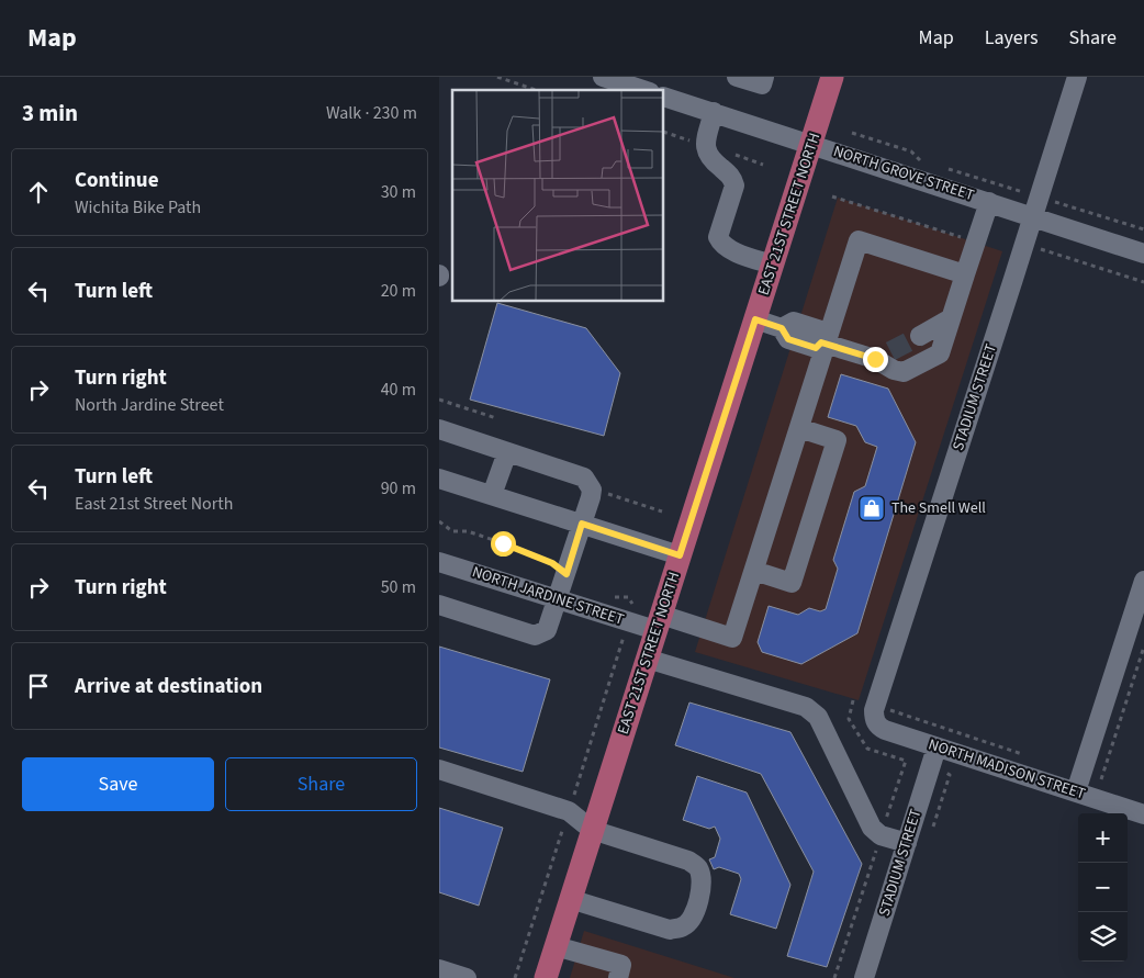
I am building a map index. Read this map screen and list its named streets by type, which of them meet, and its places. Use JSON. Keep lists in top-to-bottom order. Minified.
{"streets":{"main road":["EAST 21ST STREET NORTH"],"street":["NORTH GROVE STREET","STADIUM STREET","NORTH JARDINE STREET","NORTH MADISON STREET"]},"crossings":[["NORTH GROVE STREET","EAST 21ST STREET NORTH"],["NORTH GROVE STREET","STADIUM STREET"],["EAST 21ST STREET NORTH","NORTH JARDINE STREET"],["STADIUM STREET","NORTH MADISON STREET"]],"places":{"shop":["The Smell Well"]},"page":{"header":"Map","nav":["Map","Layers","Share"],"heading":["3 min","Walk · 230 m"],"list":[["Continue","Wichita Bike Path","30 m"],["Turn left","20 m"],["Turn right","North Jardine Street","40 m"],["Turn left","East 21st Street North","90 m"],["Turn right","50 m"],"Arrive at destination"],"buttons":["Save","Share"],"map_buttons":["+","−"]}}
